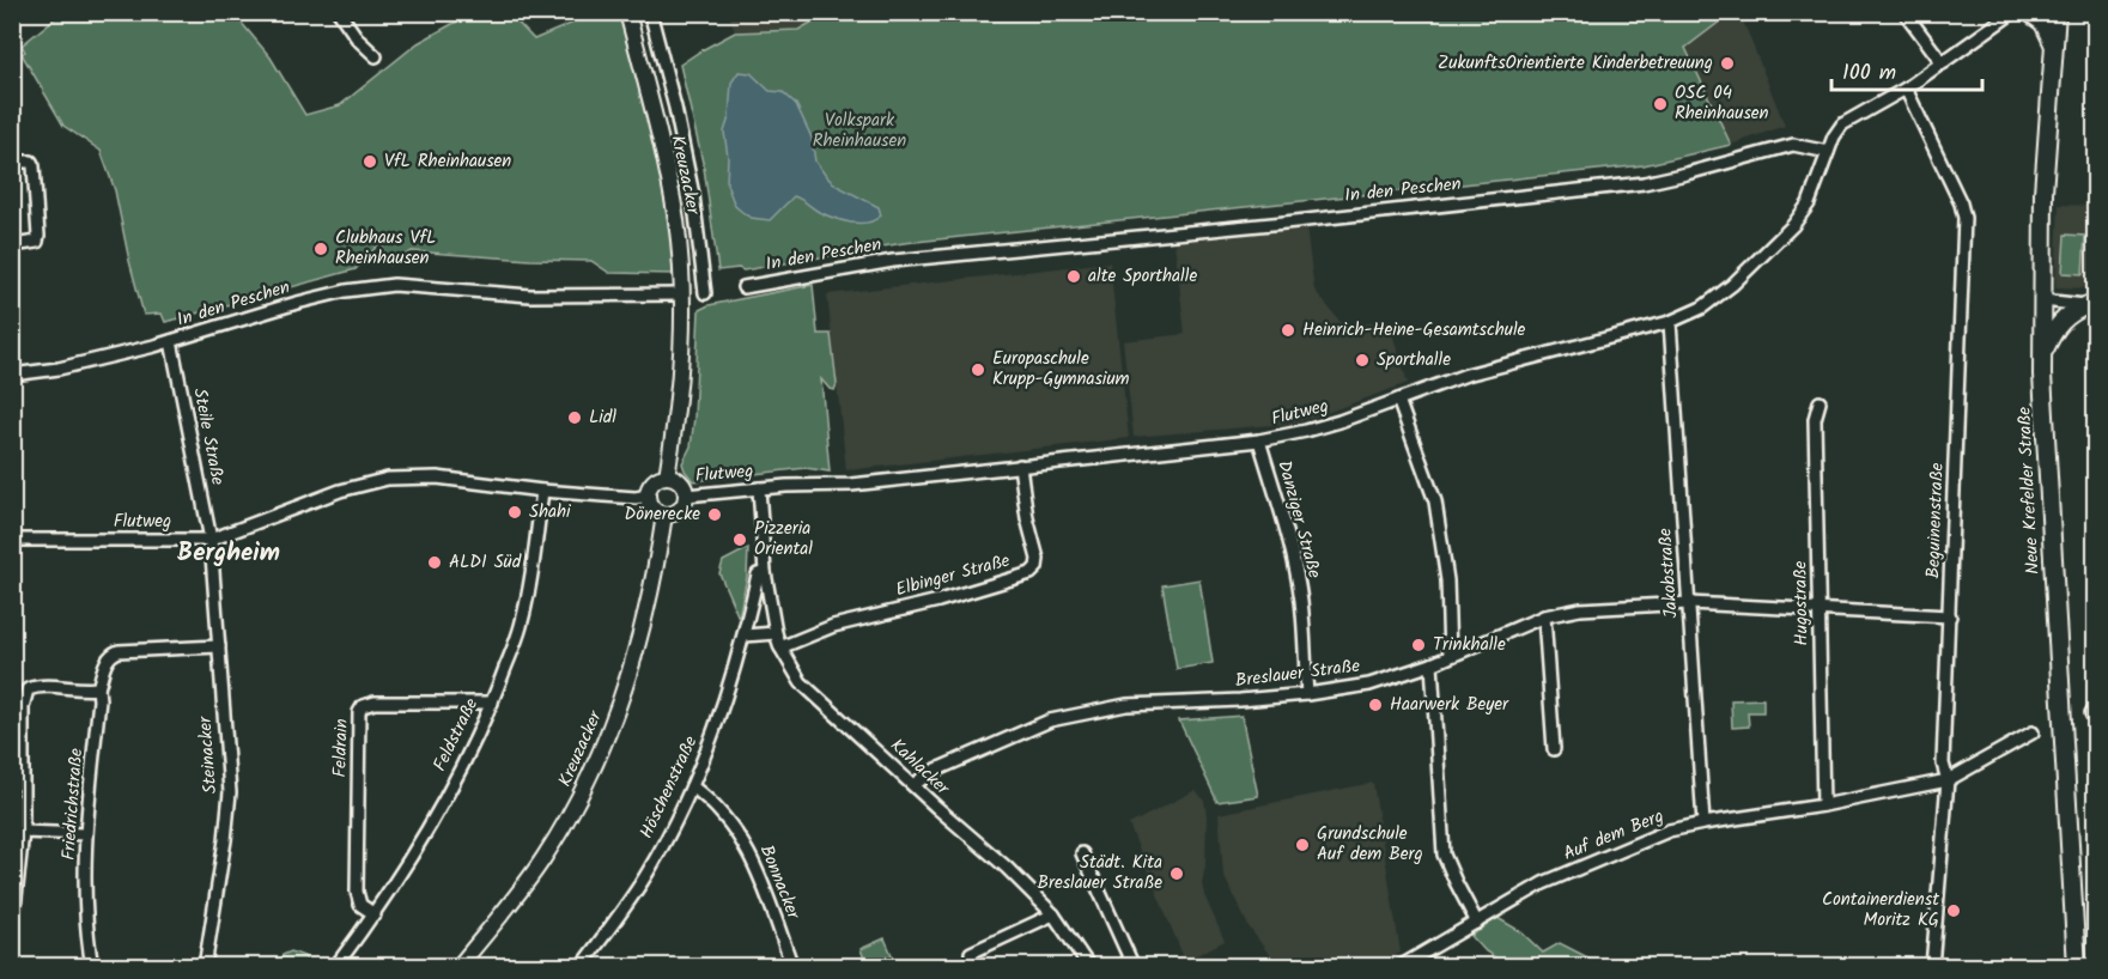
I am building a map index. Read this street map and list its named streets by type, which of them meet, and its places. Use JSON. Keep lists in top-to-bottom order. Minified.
{"streets":{"main road":["Neue Krefelder Straße"],"street":["Kreuzacker","In den Peschen","Flutweg","Steile Straße","Danziger Straße","Beguinenstraße","Jakobstraße","Elbinger Straße","Hugostraße","Breslauer Straße","Feldstraße","Feldrain","Steinacker","Kahlacker","Höschenstraße","Friedrichstraße","Auf dem Berg","Bonnacker"]},"crossings":[["Kreuzacker","In den Peschen"],["Kreuzacker","Flutweg"],["In den Peschen","Flutweg"],["In den Peschen","Steile Straße"],["Flutweg","Steile Straße"],["Flutweg","Danziger Straße"],["Flutweg","Jakobstraße"],["Flutweg","Elbinger Straße"],["Flutweg","Feldstraße"],["Flutweg","Steinacker"],["Flutweg","Kahlacker"],["Steile Straße","Steinacker"],["Danziger Straße","Breslauer Straße"],["Beguinenstraße","Breslauer Straße"],["Beguinenstraße","Auf dem Berg"],["Jakobstraße","Breslauer Straße"],["Jakobstraße","Auf dem Berg"],["Elbinger Straße","Kahlacker"],["Hugostraße","Breslauer Straße"],["Hugostraße","Auf dem Berg"],["Breslauer Straße","Kahlacker"],["Feldstraße","Feldrain"],["Steinacker","Friedrichstraße"],["Kahlacker","Höschenstraße"],["Höschenstraße","Bonnacker"]],"districts":["Bergheim"],"parks":["Volkspark Rheinhausen"],"places":["ZukunftsOrientierte Kinderbetreuung","OSC 04 Rheinhausen","VfL Rheinhausen","Clubhaus VfL Rheinhausen","alte Sporthalle","Heinrich-Heine-Gesamtschule","Sporthalle","Europaschule Krupp-Gymnasium","Lidl","Shahi","Dönerecke","Pizzeria Oriental","ALDI Süd","Trinkhalle","Haarwerk Beyer","Grundschule Auf dem Berg","Städt. Kita Breslauer Straße","Containerdienst Moritz KG"],"scale_bar":"100 m"}
